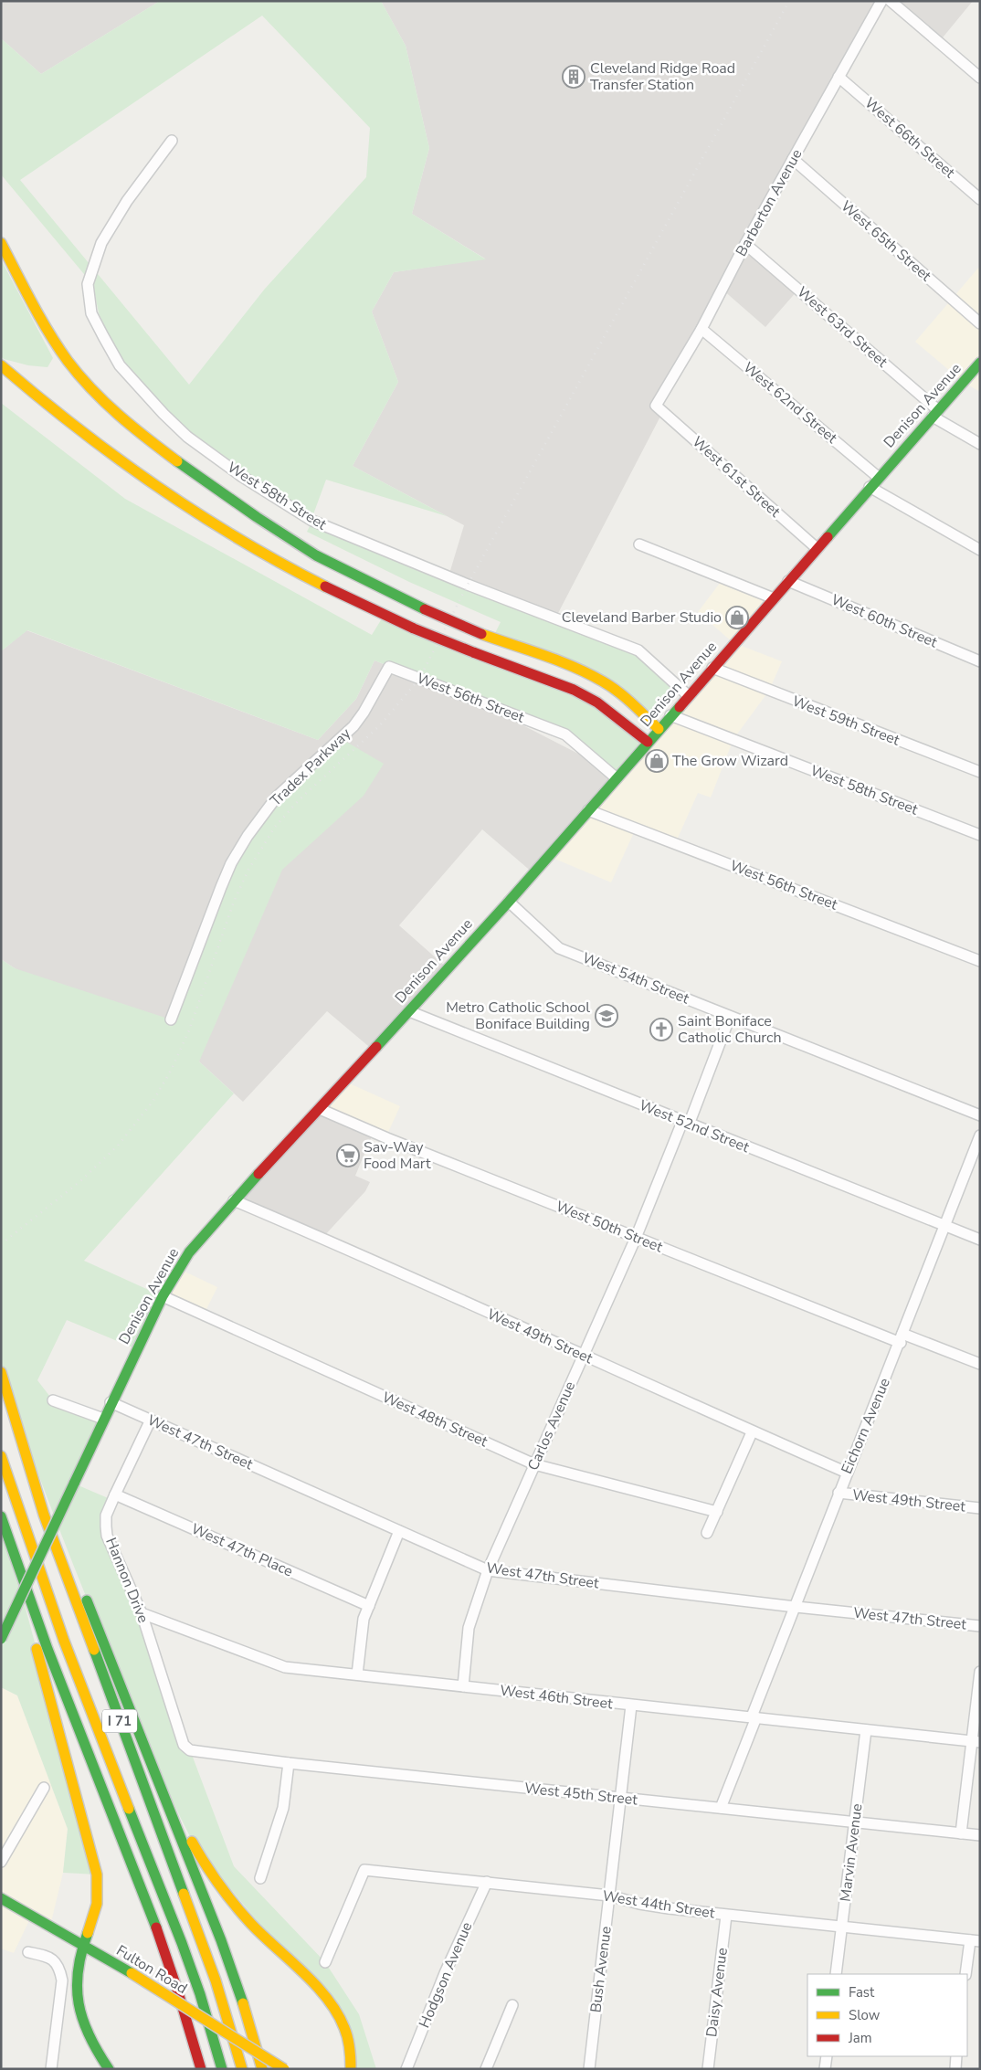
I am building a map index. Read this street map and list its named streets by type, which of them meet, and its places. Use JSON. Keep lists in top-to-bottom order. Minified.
{"streets":{"main road":["Denison Avenue","I 71","Fulton Road"],"street":["West 66th Street","Barberton Avenue","West 65th Street","West 63rd Street","West 62nd Street","West 61st Street","West 58th Street","West 60th Street","West 56th Street","West 59th Street","Tradex Parkway","West 54th Street","West 52nd Street","West 50th Street","West 49th Street","West 48th Street","Carlos Avenue","Eichorn Avenue","West 47th Street","West 47th Place","Hannon Drive","West 46th Street","West 45th Street","Marvin Avenue","West 44th Street","Bush Avenue","Hodgson Avenue","Daisy Avenue"]},"crossings":[["West 66th Street","Barberton Avenue"],["Barberton Avenue","West 65th Street"],["Barberton Avenue","West 63rd Street"],["Barberton Avenue","West 62nd Street"],["Barberton Avenue","West 61st Street"],["West 63rd Street","Denison Avenue"],["West 62nd Street","Denison Avenue"],["Denison Avenue","West 61st Street"],["Denison Avenue","West 58th Street"],["Denison Avenue","West 60th Street"],["Denison Avenue","West 56th Street"],["Denison Avenue","West 59th Street"],["Denison Avenue","West 54th Street"],["Denison Avenue","West 52nd Street"],["Denison Avenue","West 50th Street"],["Denison Avenue","West 49th Street"],["Denison Avenue","West 48th Street"],["Denison Avenue","West 47th Street"],["West 56th Street","Tradex Parkway"],["West 54th Street","Carlos Avenue"],["West 52nd Street","Carlos Avenue"],["West 52nd Street","Eichorn Avenue"],["West 50th Street","Carlos Avenue"],["West 50th Street","Eichorn Avenue"],["West 49th Street","Carlos Avenue"],["West 49th Street","Eichorn Avenue"],["West 48th Street","Carlos Avenue"],["Carlos Avenue","West 47th Street"],["Carlos Avenue","West 46th Street"],["Eichorn Avenue","West 47th Street"],["Eichorn Avenue","West 46th Street"],["Eichorn Avenue","West 45th Street"],["West 47th Street","Hannon Drive"],["West 47th Place","Hannon Drive"],["Hannon Drive","West 46th Street"],["Hannon Drive","West 45th Street"],["West 46th Street","Marvin Avenue"],["West 46th Street","Bush Avenue"],["West 45th Street","Marvin Avenue"],["West 45th Street","Bush Avenue"],["Marvin Avenue","West 44th Street"],["West 44th Street","Bush Avenue"],["West 44th Street","Hodgson Avenue"],["West 44th Street","Daisy Avenue"]],"places":{"building":["Cleveland Ridge Road Transfer Station"],"shop":["Cleveland Barber Studio","The Grow Wizard"],"school or university":["Metro Catholic School Boniface Building"],"church":["Saint Boniface Catholic Church"],"supermarket":["Sav-Way Food Mart"]},"legend":["Fast","Slow","Jam"]}
